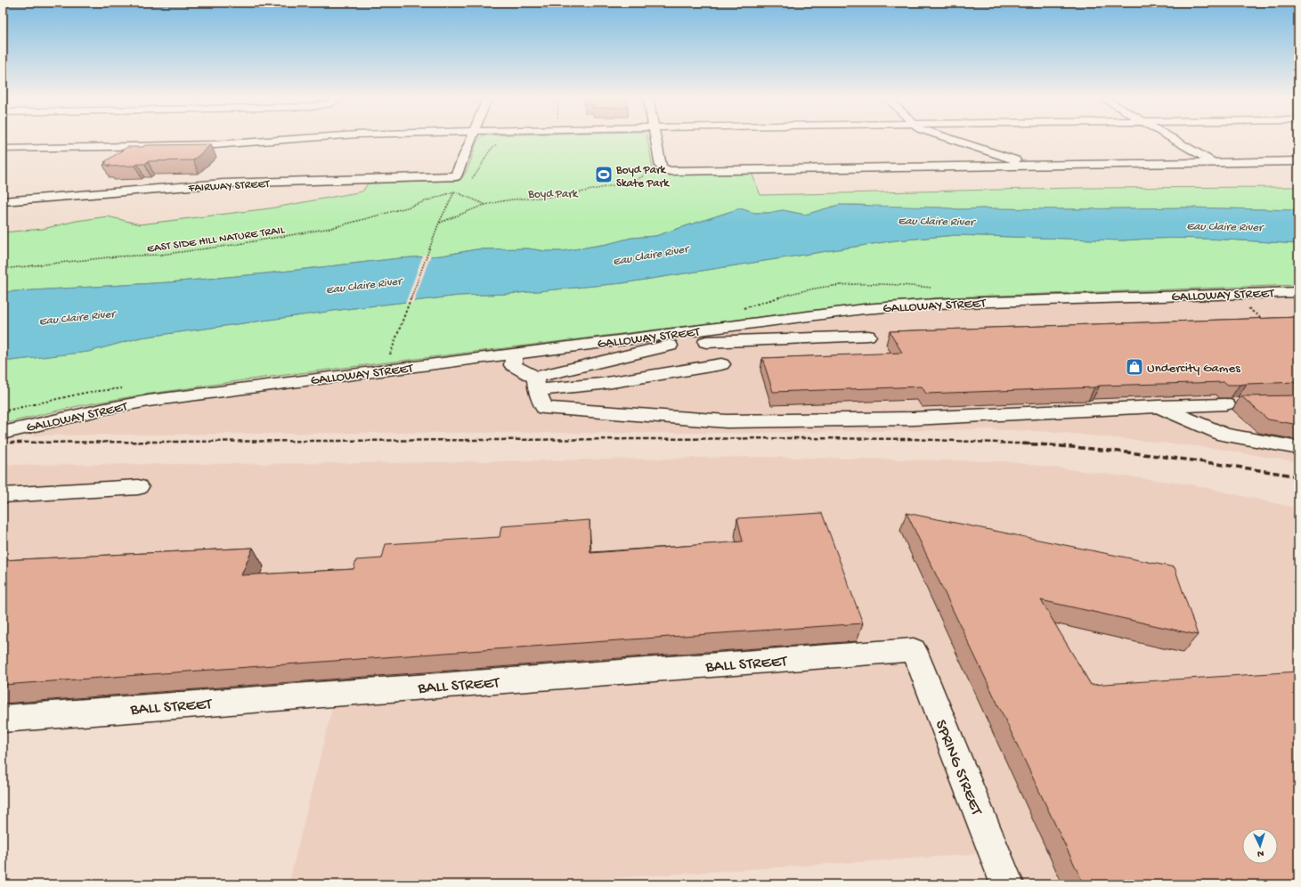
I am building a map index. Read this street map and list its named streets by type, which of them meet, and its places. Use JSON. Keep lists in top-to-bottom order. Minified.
{"streets":{"street":["FAIRWAY STREET","GALLOWAY STREET","BALL STREET","SPRING STREET"],"path":["EAST SIDE HILL NATURE TRAIL"]},"crossings":[["BALL STREET","SPRING STREET"]],"water":["Eau Claire River"],"parks":["Boyd Park"],"places":{"sports":["Boyd Park Skate Park"],"shop":["Undercity Games"]},"north":"bottom"}
